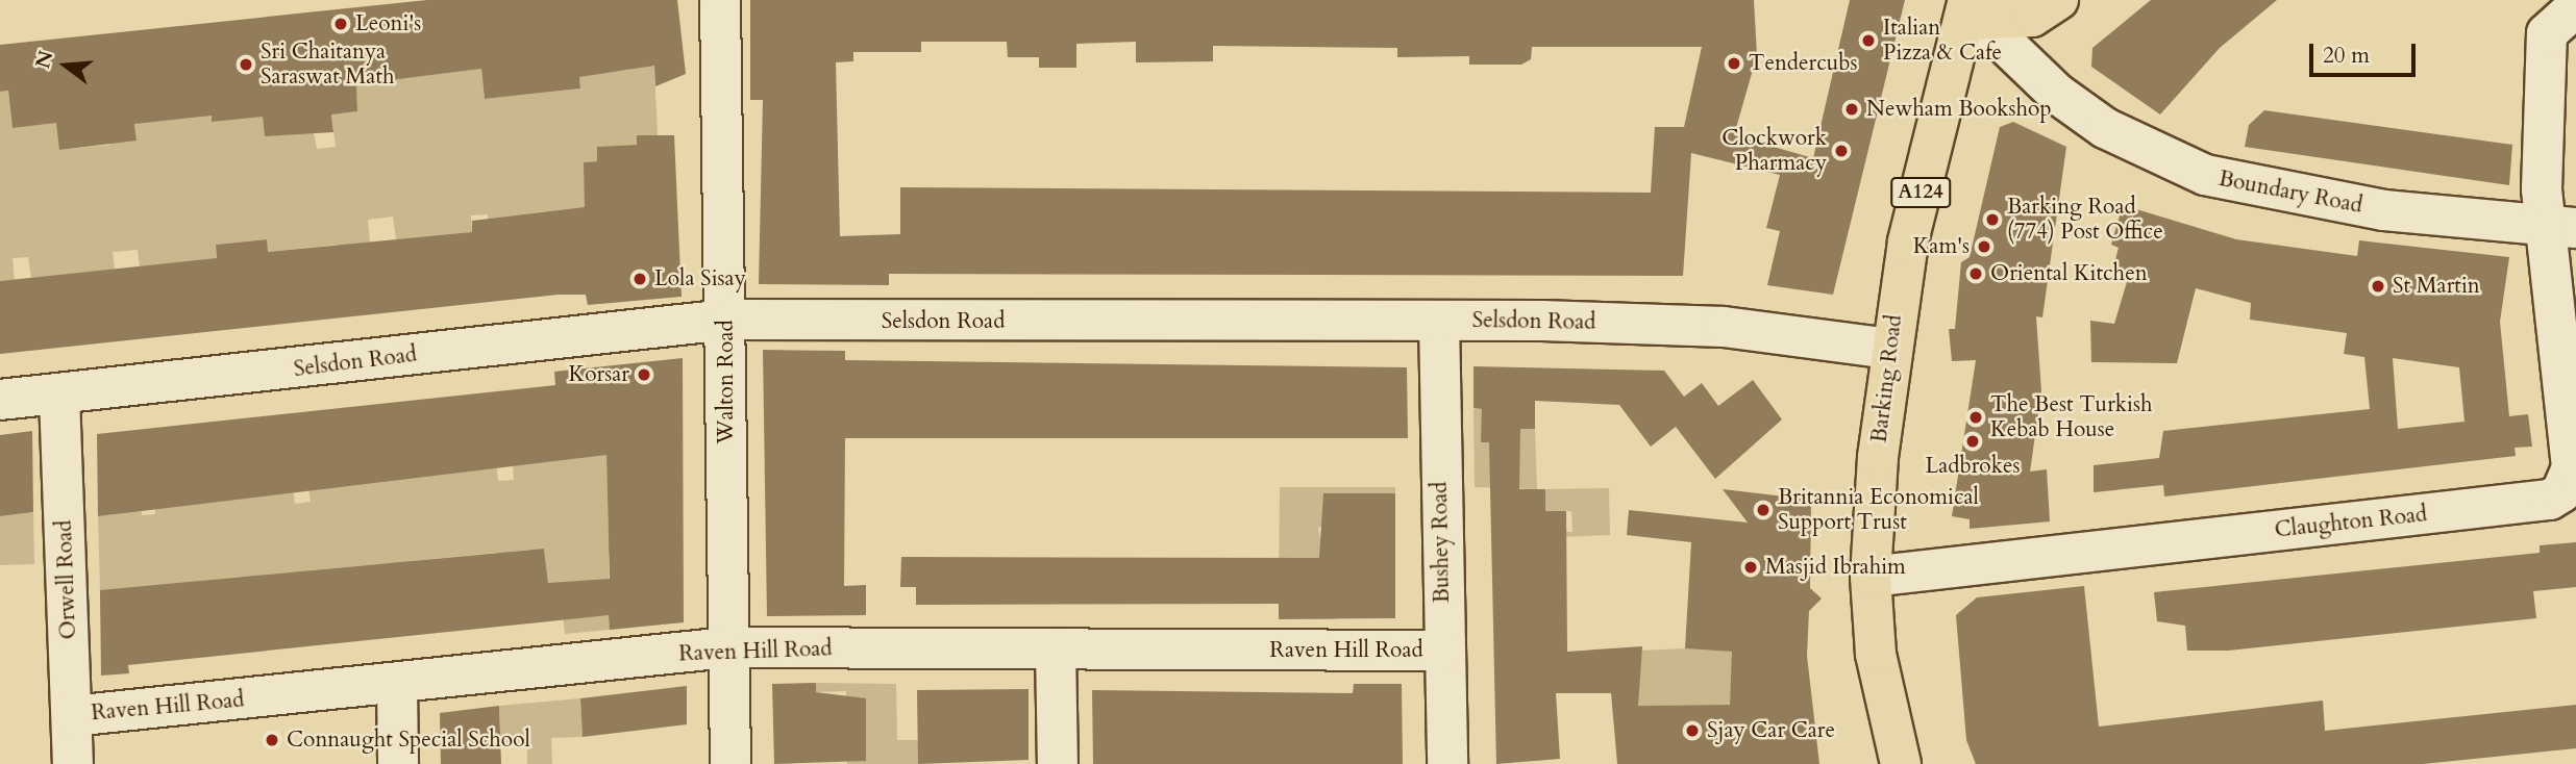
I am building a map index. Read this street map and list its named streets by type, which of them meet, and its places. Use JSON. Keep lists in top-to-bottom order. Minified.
{"streets":{"main road":["A124","Barking Road"],"street":["Boundary Road","Selsdon Road","Walton Road","Claughton Road","Bushey Road","Orwell Road","Raven Hill Road"]},"crossings":[["Boundary Road","Barking Road"],["Boundary Road","Claughton Road"],["Selsdon Road","Barking Road"],["Selsdon Road","Walton Road"],["Selsdon Road","Bushey Road"],["Selsdon Road","Orwell Road"],["Barking Road","Claughton Road"],["Walton Road","Raven Hill Road"],["Bushey Road","Raven Hill Road"],["Orwell Road","Raven Hill Road"]],"places":["Leoni's","Italian Pizza & Cafe","Tendercubs","Sri Chaitanya Saraswat Math","Newham Bookshop","Clockwork Pharmacy","Barking Road (774) Post Office","Kam's","Oriental Kitchen","Lola Sisay","St Martin","Korsar","The Best Turkish Kebab House","Ladbrokes","Britannia Economical Support Trust","Masjid Ibrahim","Sjay Car Care","Connaught Special School"],"scale_bar":"20 m","north":"left"}
